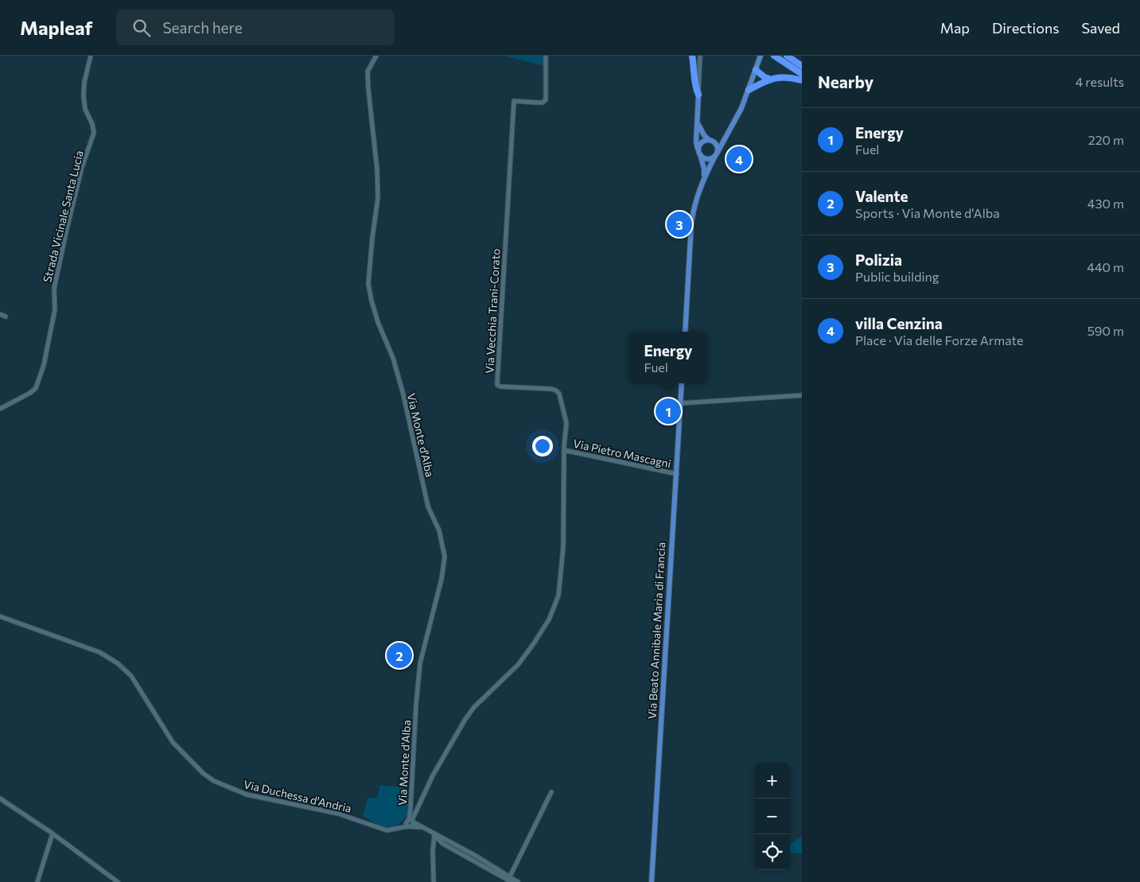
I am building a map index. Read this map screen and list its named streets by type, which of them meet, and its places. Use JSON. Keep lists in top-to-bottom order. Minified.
{"streets":{"main road":["Via Beato Annibale Maria di Francia"],"street":["Strada Vicinale Santa Lucia","Via Vecchia Trani-Corato","Via Monte d'Alba","Via Pietro Mascagni","Via Duchessa d'Andria"]},"crossings":[["Via Vecchia Trani-Corato","Via Monte d'Alba"],["Via Vecchia Trani-Corato","Via Pietro Mascagni"],["Via Vecchia Trani-Corato","Via Duchessa d'Andria"],["Via Monte d'Alba","Via Duchessa d'Andria"],["Via Pietro Mascagni","Via Beato Annibale Maria di Francia"]],"page":{"header":"Mapleaf","search":"Search here","nav":["Map","Directions","Saved"],"heading":["Nearby","4 results"],"list":[{"mark":"1","name":"Energy","note":"Fuel","value":"220 m"},{"mark":"2","name":"Valente","note":"Sports · Via Monte d'Alba","value":"430 m"},{"mark":"3","name":"Polizia","note":"Public building","value":"440 m"},{"mark":"4","name":"villa Cenzina","note":"Place · Via delle Forze Armate","value":"590 m"}],"pins":["4","3","1","2"],"popup":["Energy","Fuel"],"map_buttons":["+","−"]}}
